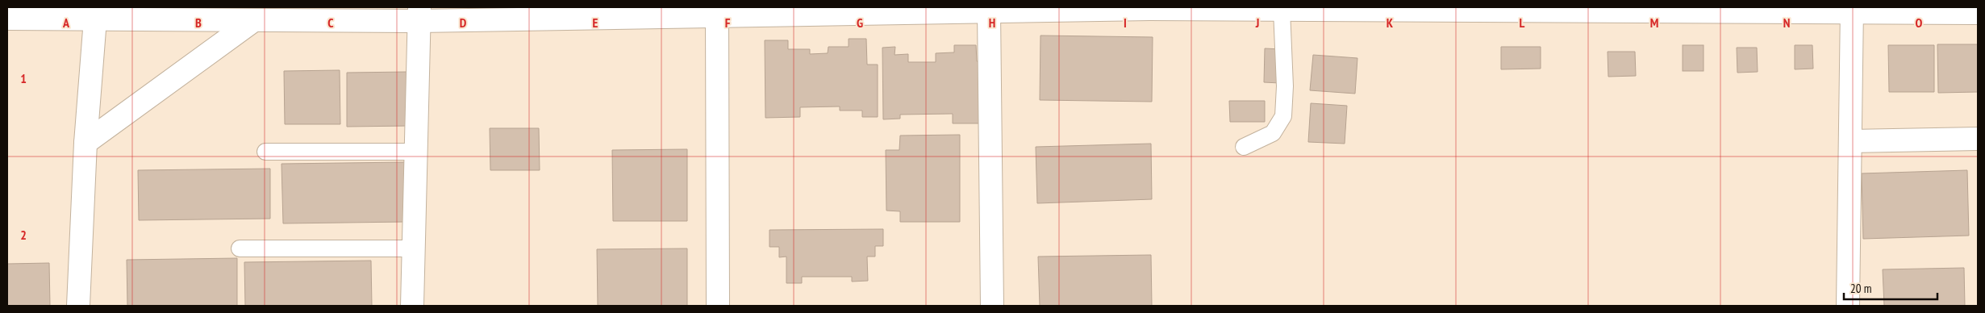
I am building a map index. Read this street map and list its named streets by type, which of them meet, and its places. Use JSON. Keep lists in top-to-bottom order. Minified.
{"scale_bar":"20 m","grid":{"columns":["A","B","C","D","E","F","G","H","I","J","K","L","M","N","O"],"rows":["1","2"]}}
